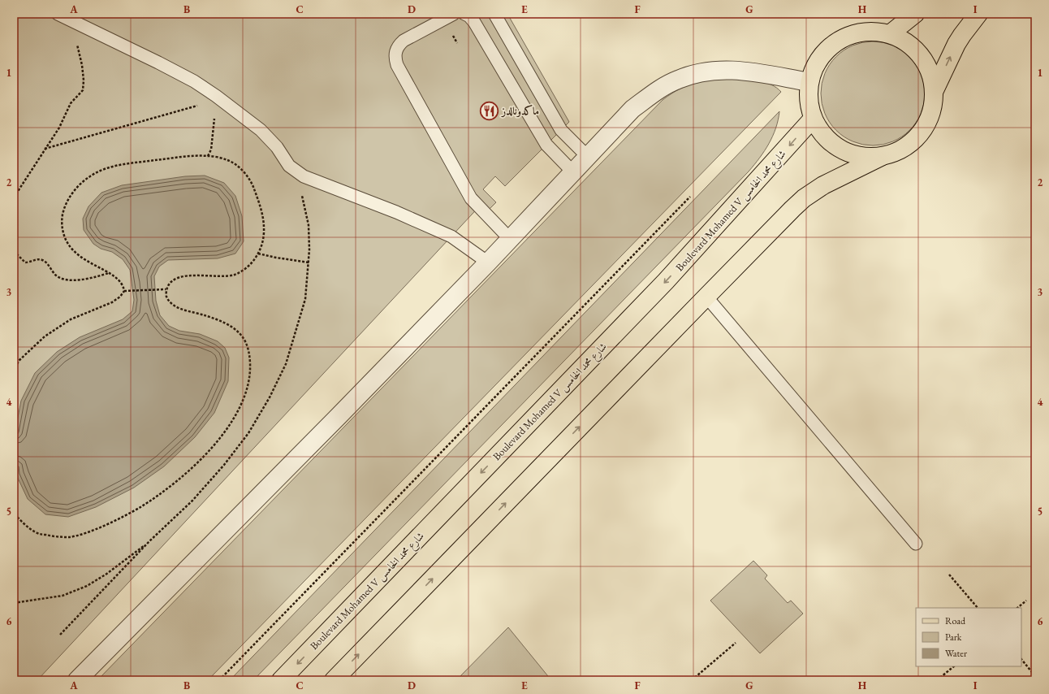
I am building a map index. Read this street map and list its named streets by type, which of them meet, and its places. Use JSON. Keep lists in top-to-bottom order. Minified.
{"streets":{"main road":["Boulevard Mohamed V شارع محمد الخامس"]},"places":{"restaurant":["ماكدونالدز"]},"legend":["Road","Park","Water"],"grid":{"columns":["A","B","C","D","E","F","G","H","I"],"rows":["1","2","3","4","5","6"]}}
